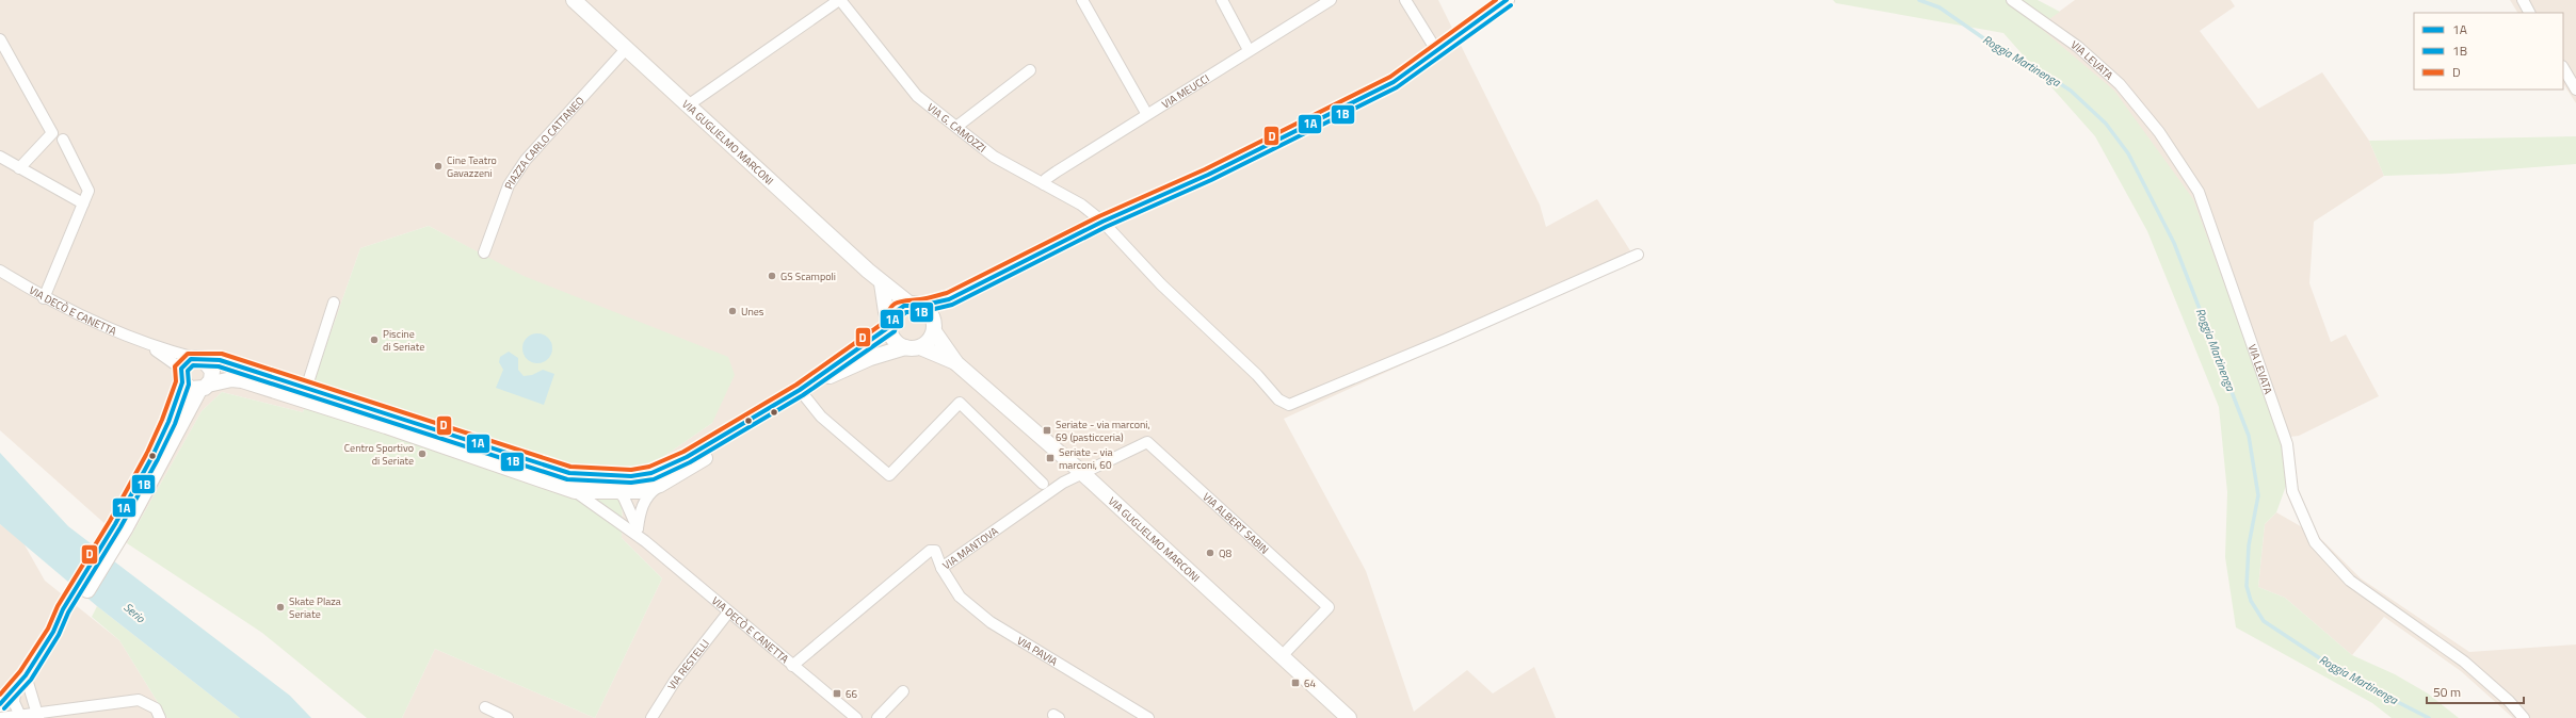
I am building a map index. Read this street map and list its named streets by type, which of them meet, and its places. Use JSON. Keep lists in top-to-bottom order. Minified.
{"streets":{"street":["VIA LEVATA","VIA MEUCCI","VIA G. CAMOZZI","VIA GUGLIELMO MARCONI","PIAZZA CARLO CATTANEO","VIA DECÒ E CANETTA","VIA ALBERT SABIN","VIA MANTOVA","VIA PAVIA","VIA RESTELLI"]},"crossings":[["VIA MEUCCI","VIA G. CAMOZZI"],["VIA G. CAMOZZI","VIA GUGLIELMO MARCONI"],["VIA GUGLIELMO MARCONI","PIAZZA CARLO CATTANEO"],["VIA GUGLIELMO MARCONI","VIA ALBERT SABIN"],["VIA GUGLIELMO MARCONI","VIA MANTOVA"],["VIA DECÒ E CANETTA","VIA MANTOVA"],["VIA DECÒ E CANETTA","VIA RESTELLI"],["VIA ALBERT SABIN","VIA MANTOVA"],["VIA MANTOVA","VIA PAVIA"]],"water":["Roggia Martinenga","Serio"],"places":{"other":["Cine Teatro Gavazzeni","GS Scampoli","Unes","Piscine di Seriate","Centro Sportivo di Seriate","Q8","Skate Plaza Seriate"],"transit":["Seriate - via marconi, 69 (pasticceria)","Seriate - via marconi, 60","64","66"]},"lines":["transit line 1A","transit line D","transit line 1B"],"legend":["1A","1B","D"],"scale_bar":"50 m"}
